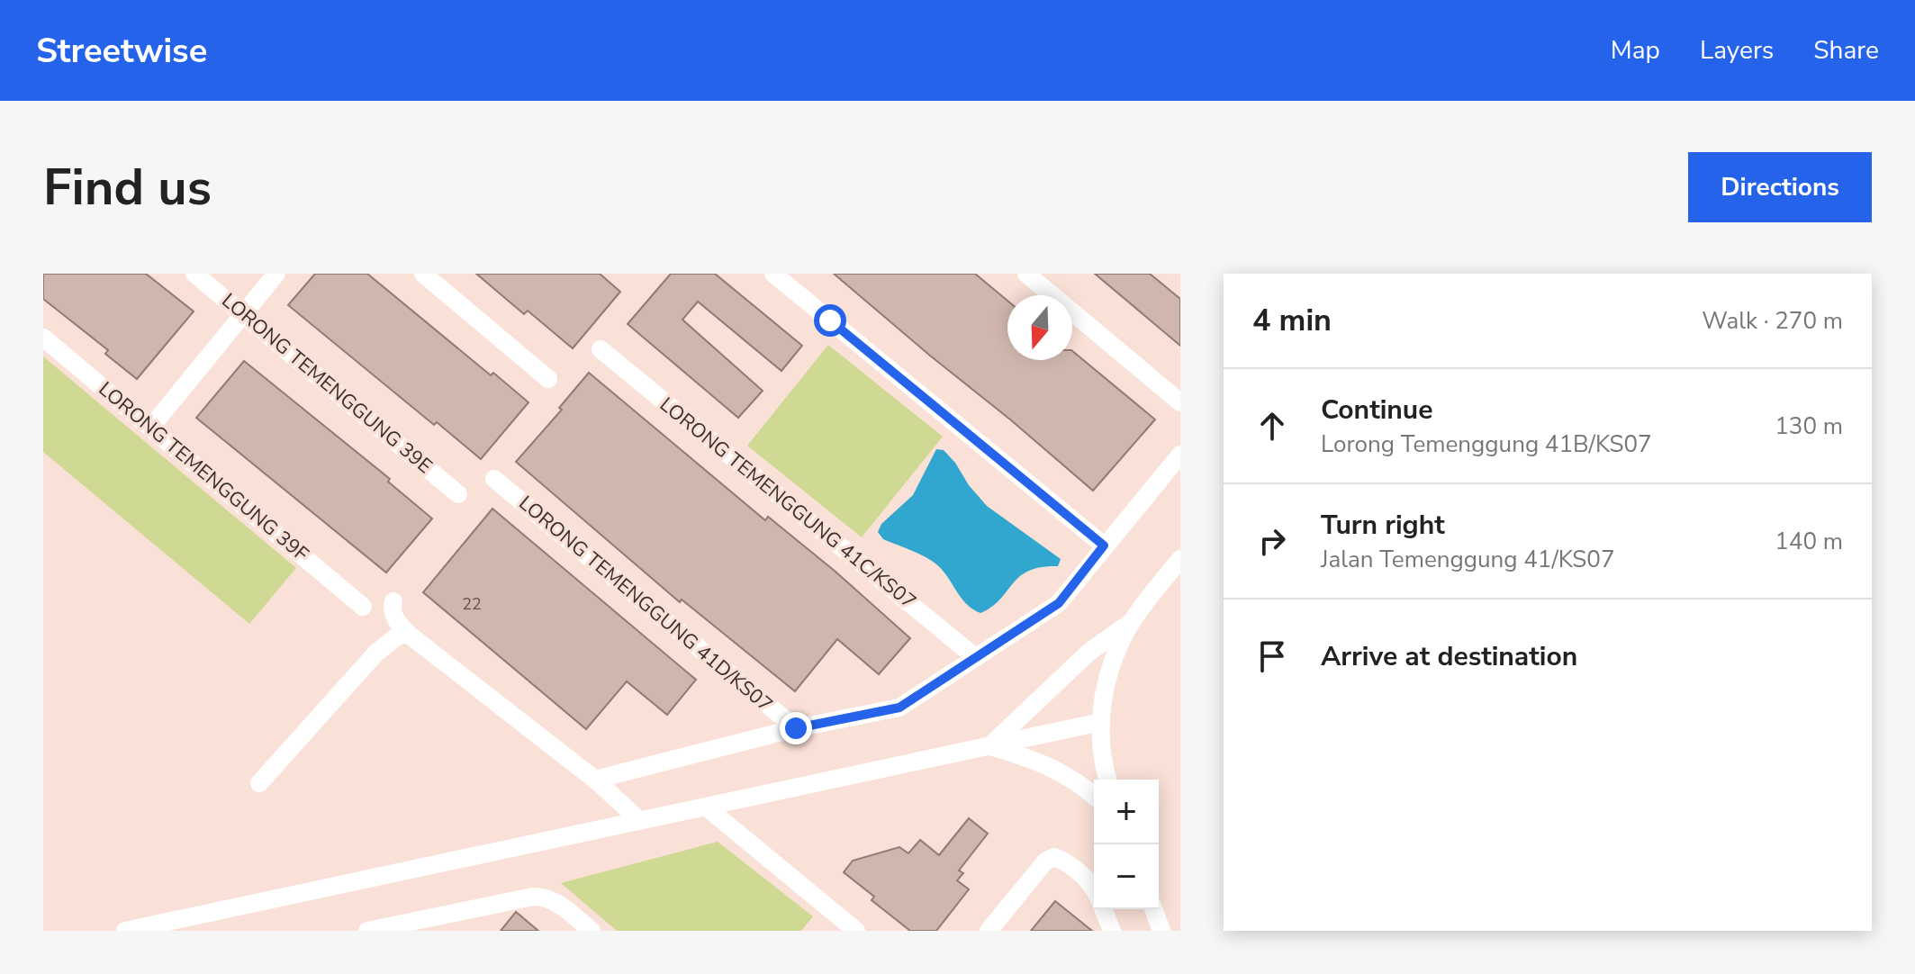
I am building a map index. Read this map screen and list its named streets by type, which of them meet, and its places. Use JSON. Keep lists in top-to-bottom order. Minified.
{"streets":{"street":["LORONG TEMENGGUNG 39E","LORONG TEMENGGUNG 39F","LORONG TEMENGGUNG 41C/KS07","LORONG TEMENGGUNG 41D/KS07"]},"house_numbers":["22"],"north":"bottom","page":{"header":"Streetwise","nav":["Map","Layers","Share"],"buttons":"Directions","title":"Find us","heading":["4 min","Walk · 270 m"],"list":[["Continue","Lorong Temenggung 41B/KS07","130 m"],["Turn right","Jalan Temenggung 41/KS07","140 m"],"Arrive at destination"],"map_buttons":["+","−"]}}
